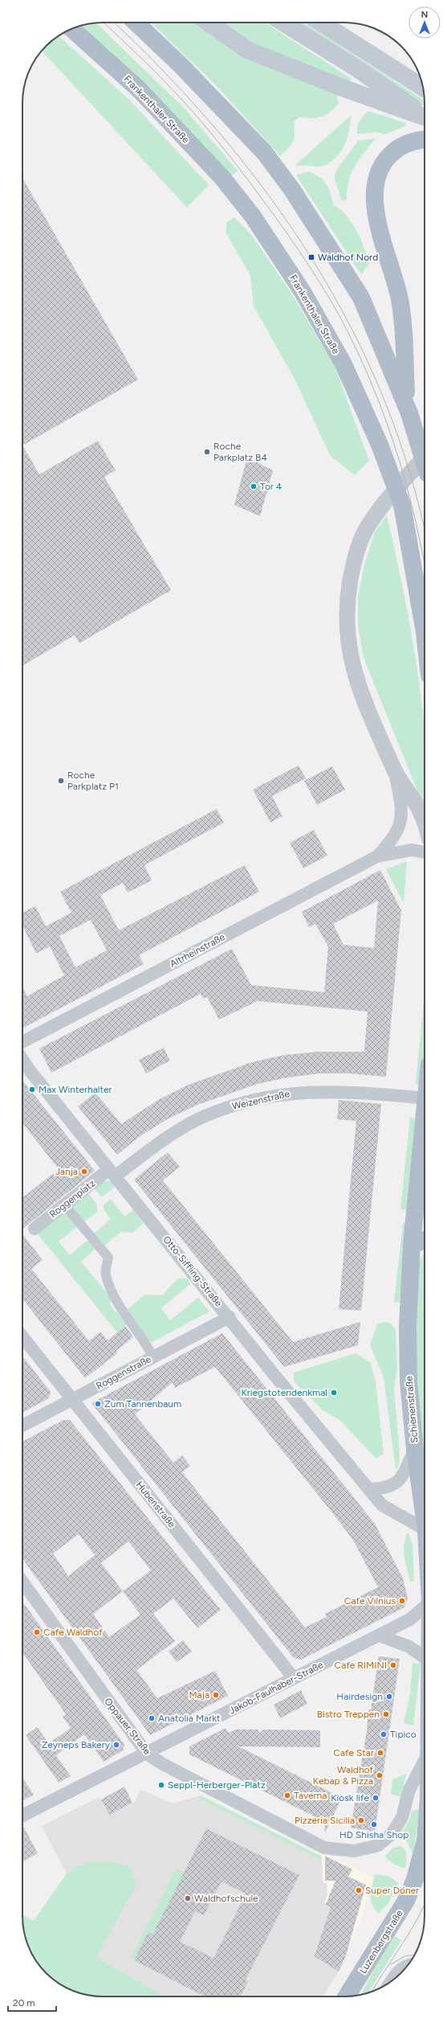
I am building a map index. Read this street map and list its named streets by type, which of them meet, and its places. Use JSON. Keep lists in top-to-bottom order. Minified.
{"streets":{"main road":["Frankenthaler Straße","Schienenstraße","Luzenbergstraße"],"street":["Altrheinstraße","Weizenstraße","Roggenplatz","Otto-Siffling-Straße","Roggenstraße","Hubenstraße","Jakob-Faulhaber-Straße","Oppauer Straße"]},"crossings":[["Weizenstraße","Roggenplatz"],["Weizenstraße","Otto-Siffling-Straße"],["Roggenplatz","Otto-Siffling-Straße"],["Otto-Siffling-Straße","Roggenstraße"],["Roggenstraße","Hubenstraße"],["Schienenstraße","Oppauer Straße"],["Schienenstraße","Luzenbergstraße"],["Hubenstraße","Jakob-Faulhaber-Straße"],["Jakob-Faulhaber-Straße","Oppauer Straße"]],"places":{"transit":["Waldhof Nord"],"other":["Roche Parkplatz B4","Tor 4","Roche Parkplatz P1","Max Winterhalter","Janja","Kriegstotendenkmal","Zum Tannenbaum","Cafe Vilnius","Cafe Waldhof","Cafe RIMINI","Maja","Hairdesign","Bistro Treppen","Anatolia Markt","Tipico","Zeyneps Bakery","Cafe Star","Waldhof Kebap & Pizza","Seppl-Herberger-Platz","Taverna","Kiosk life","Pizzeria Sicilia","HD Shisha Shop","Super Döner","Waldhofschule"]},"scale_bar":"20 m","north":"top"}
